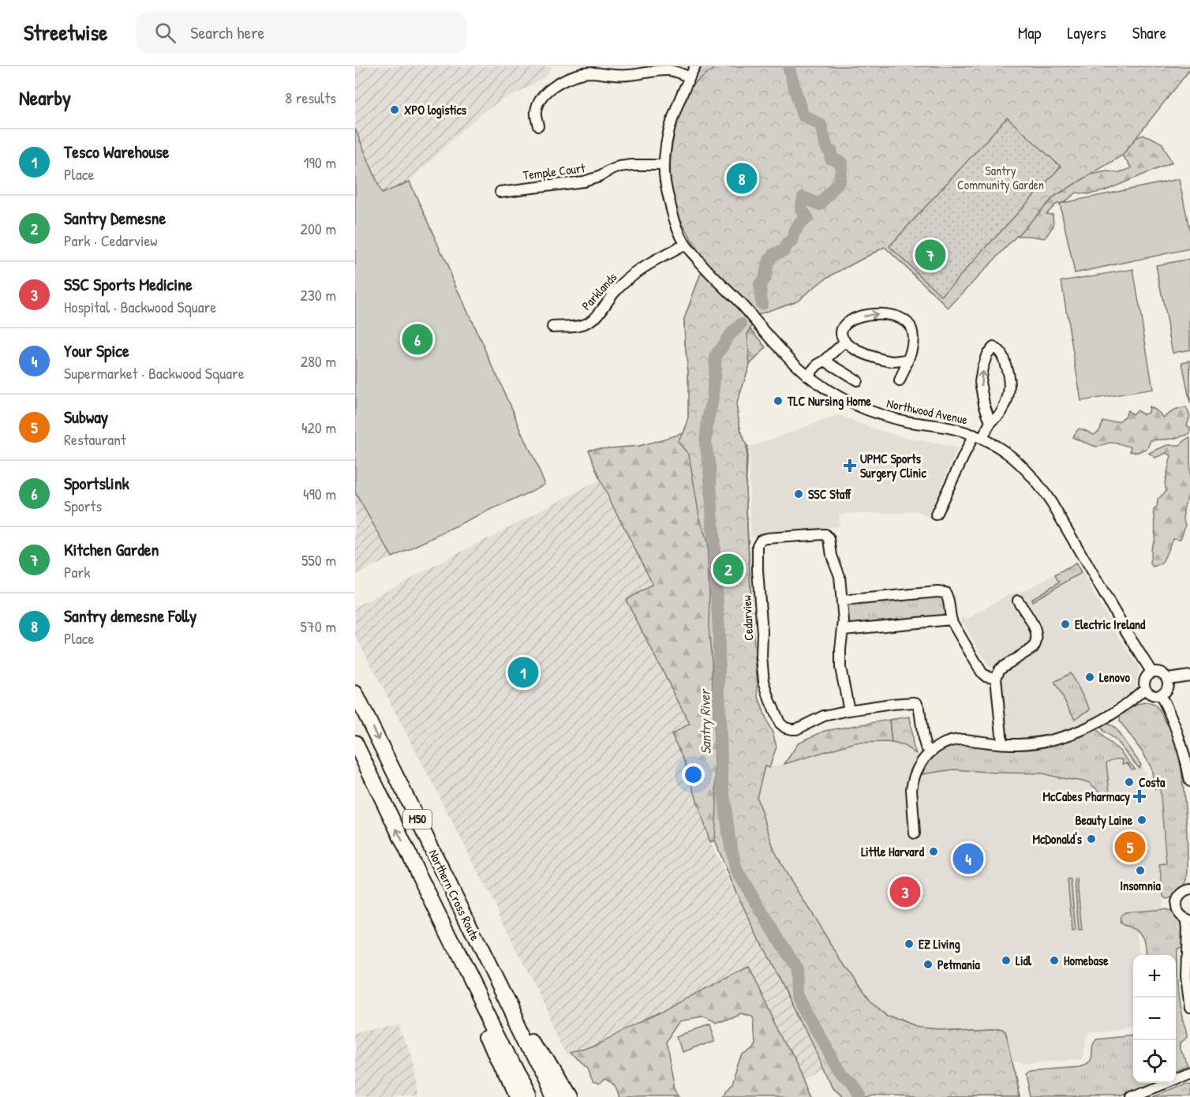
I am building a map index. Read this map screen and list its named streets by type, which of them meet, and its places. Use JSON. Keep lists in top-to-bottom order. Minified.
{"streets":{"highway":["M50","Northern Cross Route"],"street":["Temple Court","Parklands","Northwood Avenue","Cedarview"]},"crossings":[["Temple Court","Northwood Avenue"],["Parklands","Northwood Avenue"]],"water":["Santry River"],"parks":["Santry Community Garden"],"places":{"other":["XPO logistics","TLC Nursing Home","SSC Staff","Electric Ireland","Lenovo","Costa","Beauty Laine","McDonald's","Little Harvard","Insomnia","EZ Living","Lidl","Homebase","Petmania"],"health":["UPMC Sports Surgery Clinic","McCabes Pharmacy"]},"page":{"header":"Streetwise","search":"Search here","nav":["Map","Layers","Share"],"heading":["Nearby","8 results"],"list":[{"mark":"1","name":"Tesco Warehouse","note":"Place","value":"190 m"},{"mark":"2","name":"Santry Demesne","note":"Park · Cedarview","value":"200 m"},{"mark":"3","name":"SSC Sports Medicine","note":"Hospital · Backwood Square","value":"230 m"},{"mark":"4","name":"Your Spice","note":"Supermarket · Backwood Square","value":"280 m"},{"mark":"5","name":"Subway","note":"Restaurant","value":"420 m"},{"mark":"6","name":"Sportslink","note":"Sports","value":"490 m"},{"mark":"7","name":"Kitchen Garden","note":"Park","value":"550 m"},{"mark":"8","name":"Santry demesne Folly","note":"Place","value":"570 m"}],"pins":["8","7","6","2","1","5","4","3"],"map_buttons":["+","−"]}}
